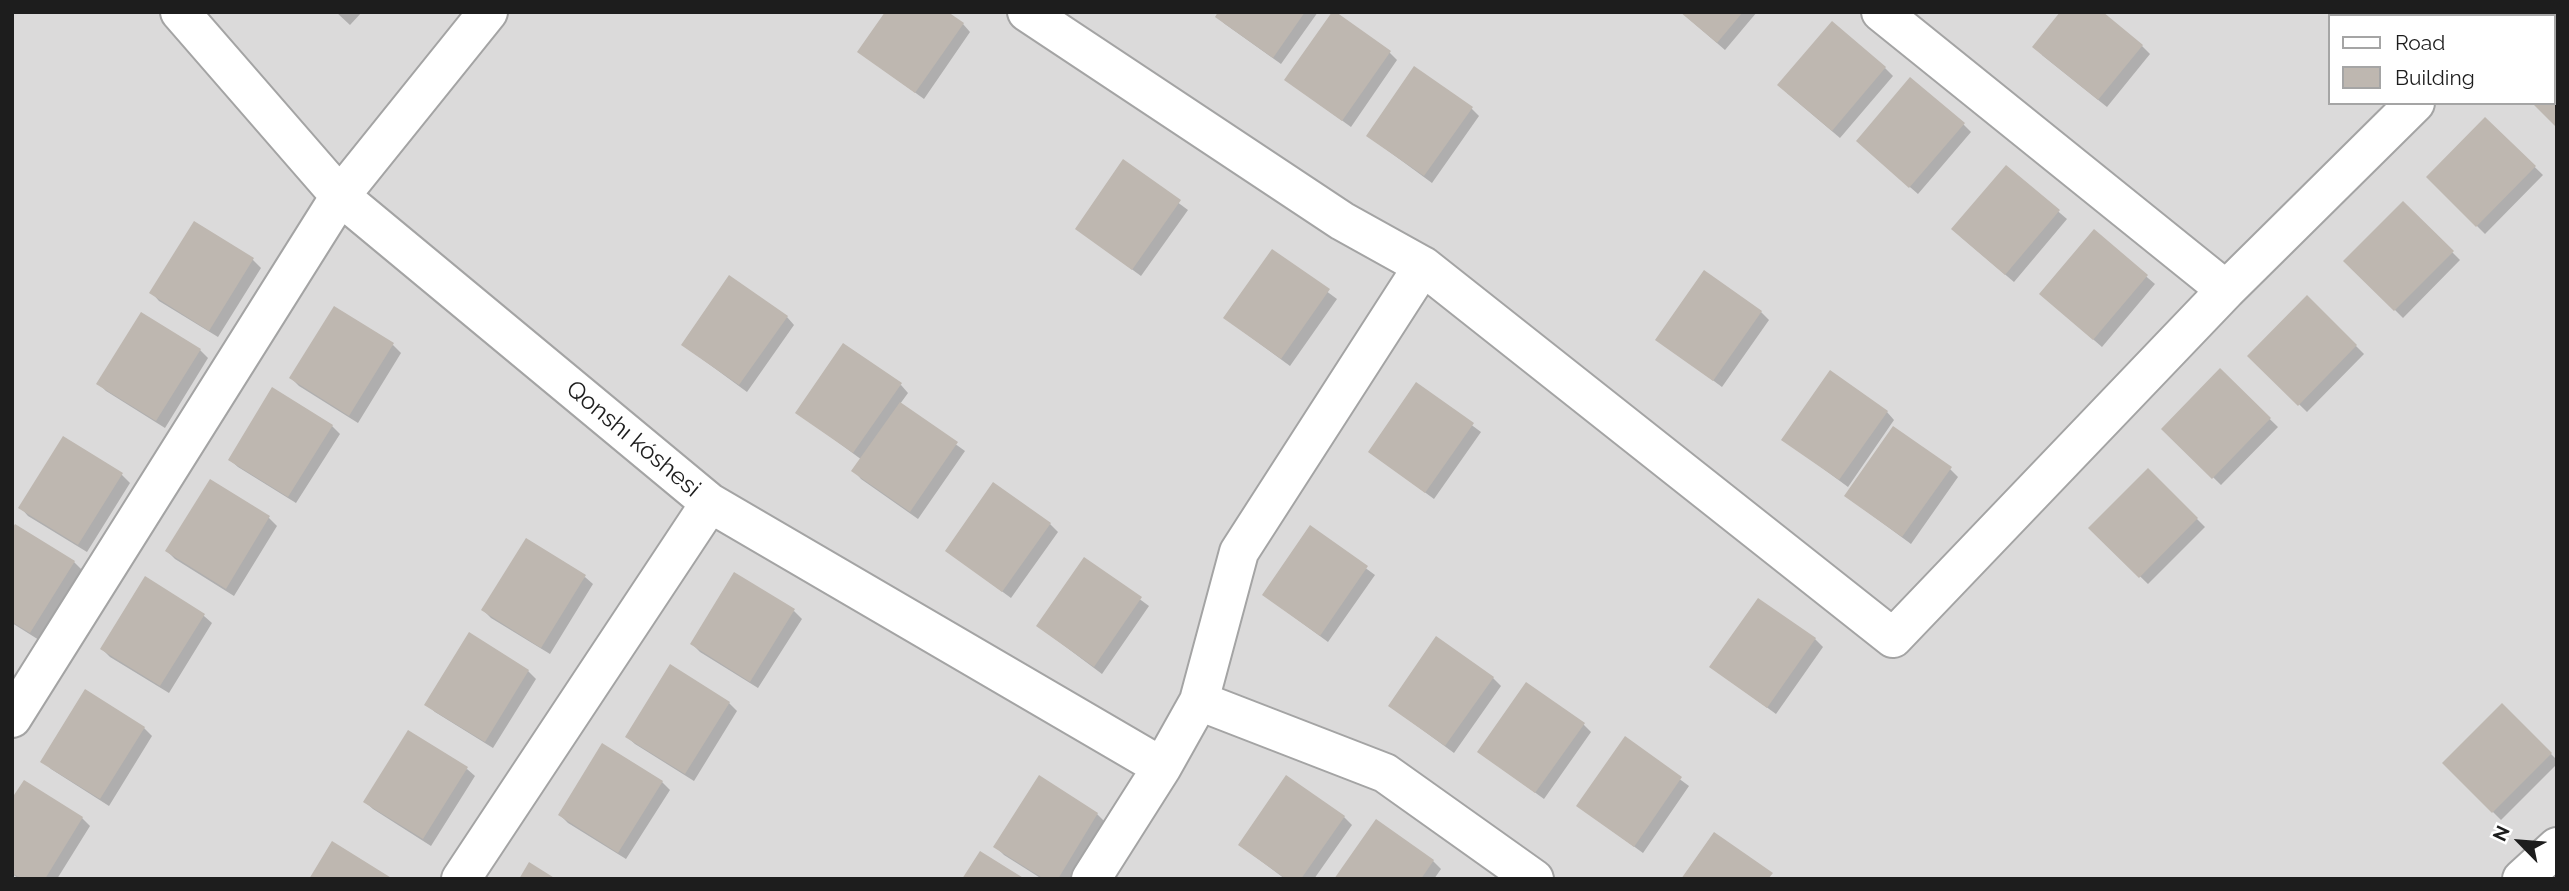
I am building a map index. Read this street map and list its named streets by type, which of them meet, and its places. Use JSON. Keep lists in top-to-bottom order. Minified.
{"streets":{"street":["Qonshı kóshesi"]},"legend":["Road","Building"],"north":"top left"}
